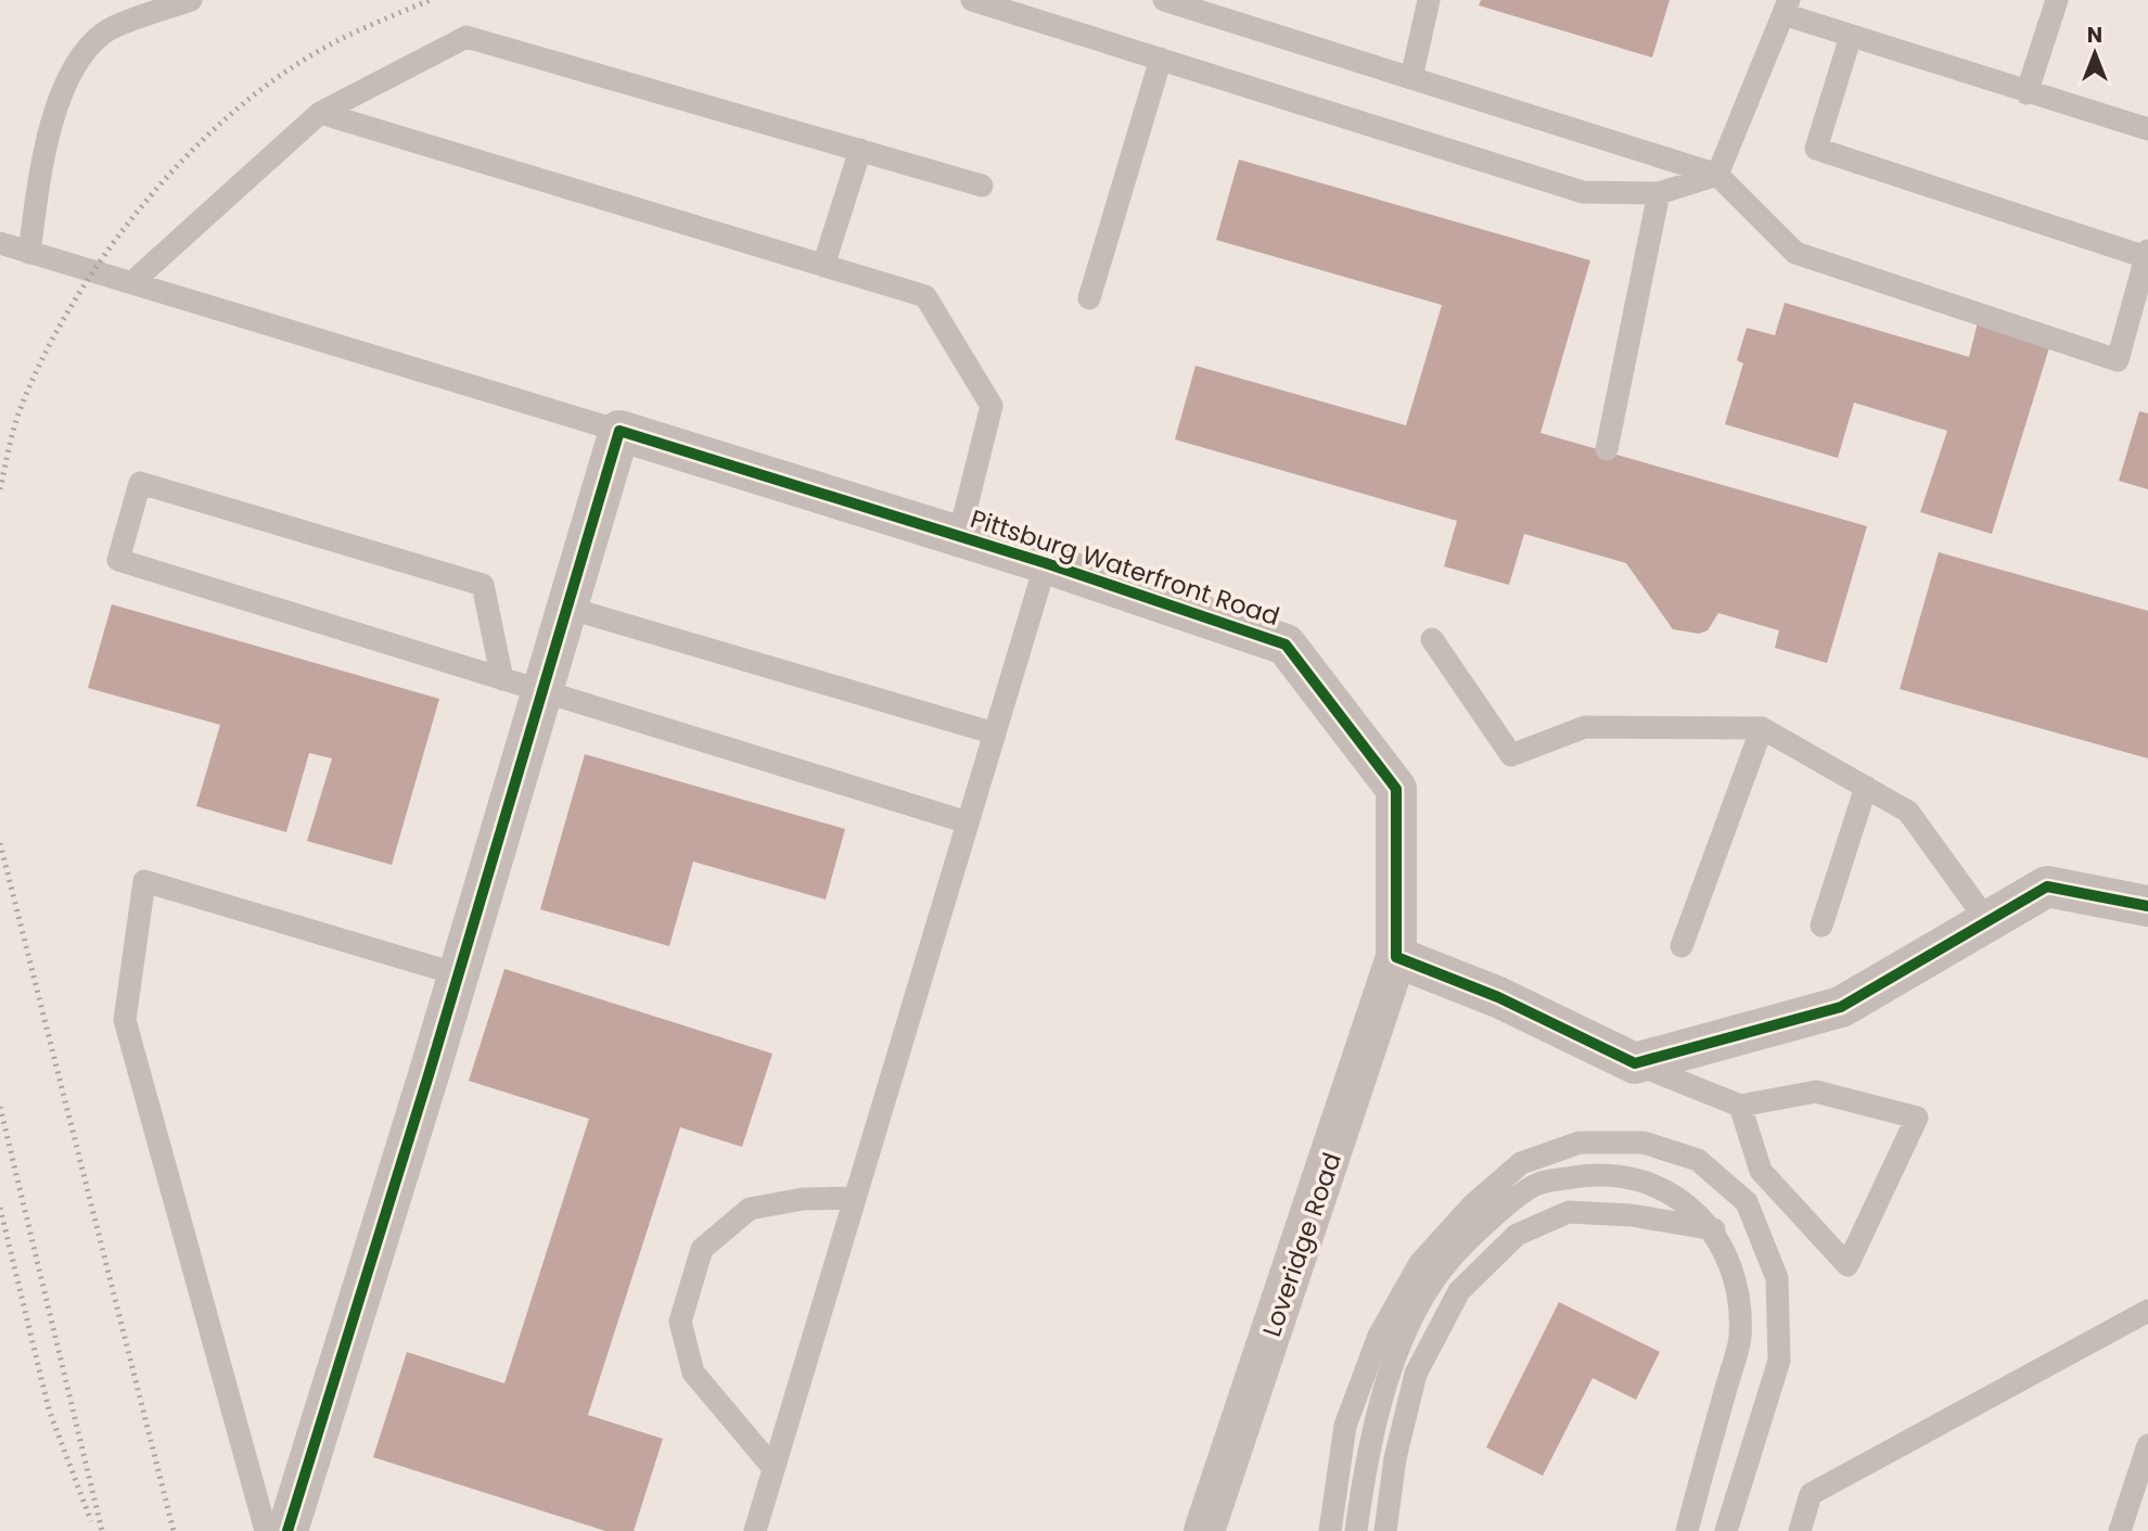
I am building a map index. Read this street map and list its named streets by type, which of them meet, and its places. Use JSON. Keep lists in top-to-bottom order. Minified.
{"streets":{"street":["Pittsburg Waterfront Road","Loveridge Road"]},"crossings":[["Pittsburg Waterfront Road","Loveridge Road"]],"north":"top"}
